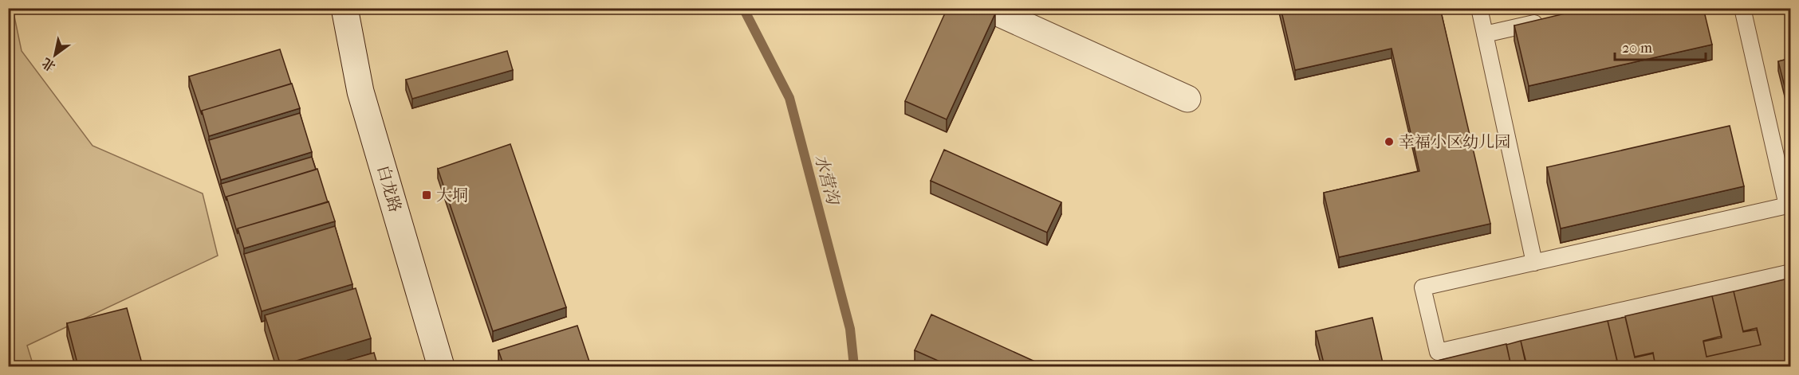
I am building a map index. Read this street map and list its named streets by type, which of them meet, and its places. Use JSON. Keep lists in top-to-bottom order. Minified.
{"streets":{"street":["白龙路"]},"water":["水营沟"],"places":{"other":["幸福小区幼儿园"],"transit":["大垌"]},"scale_bar":"20 m","north":"bottom left"}
